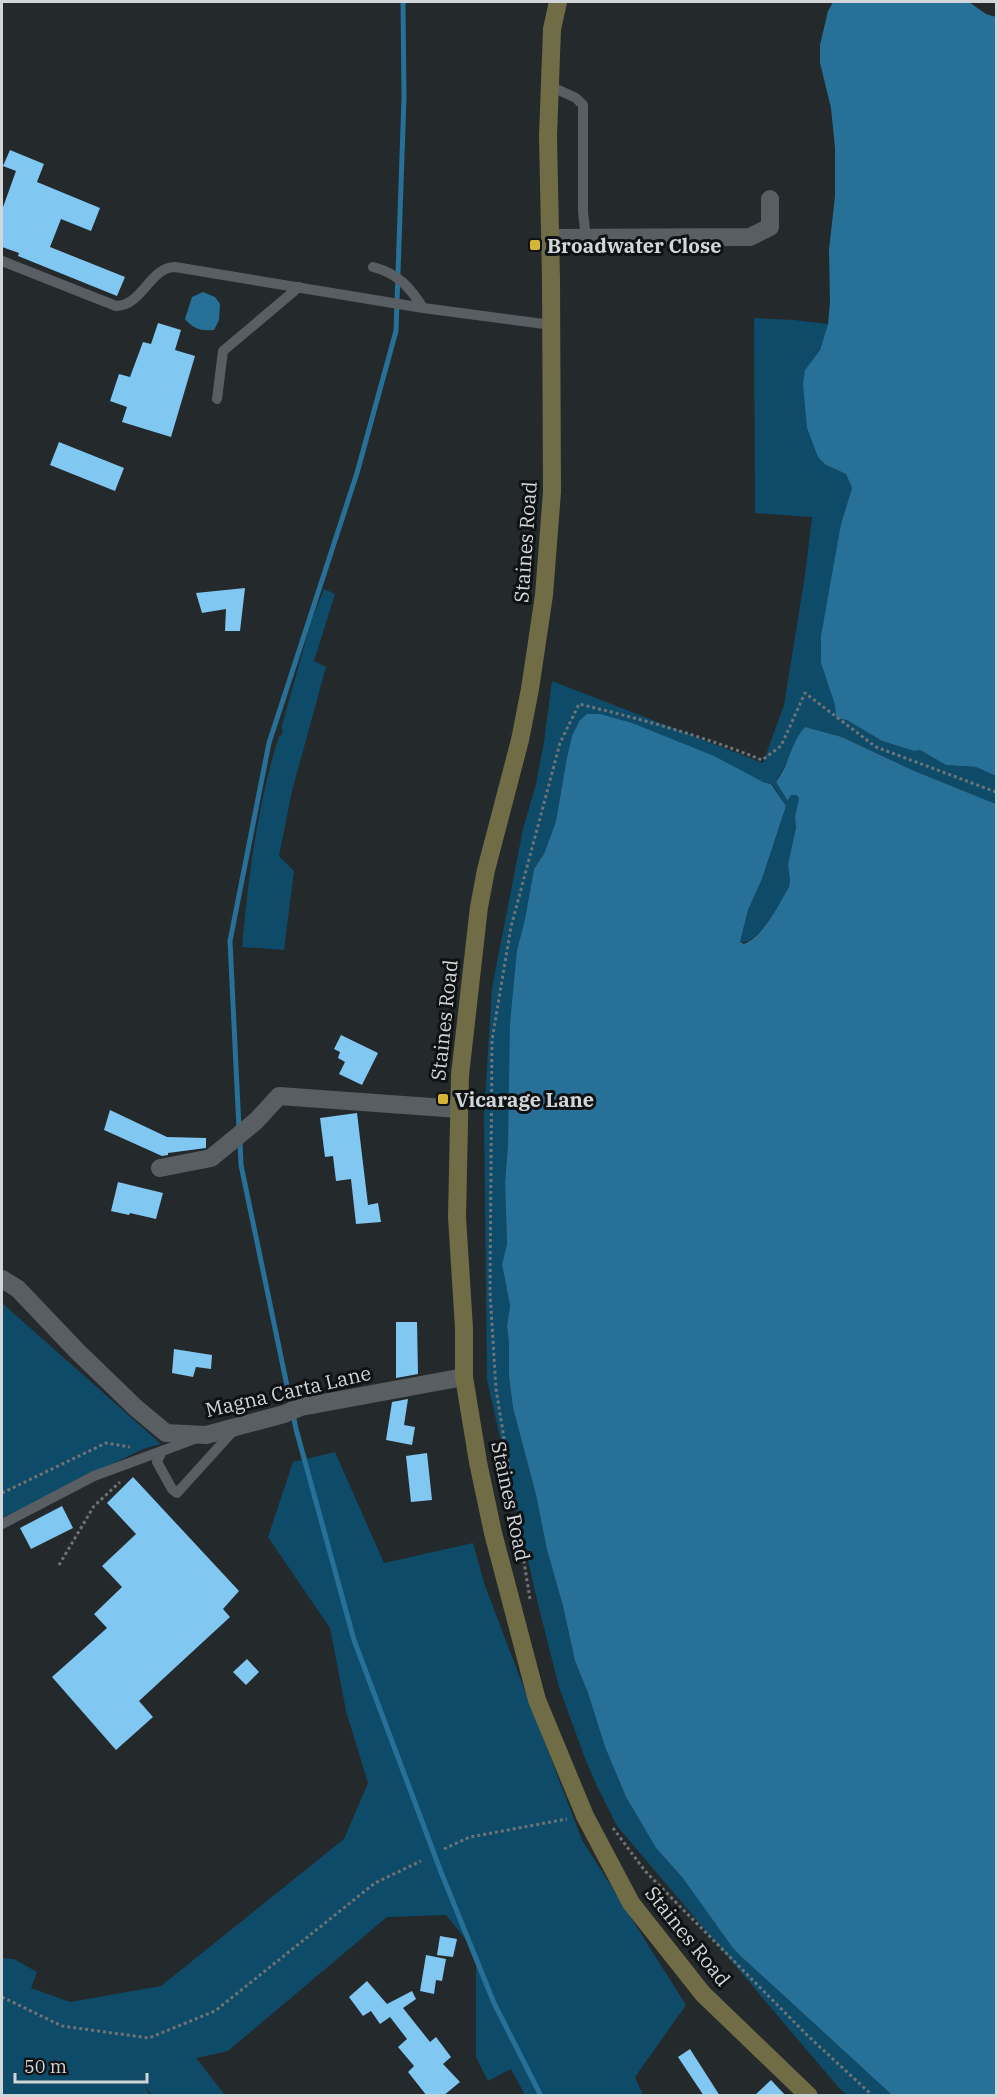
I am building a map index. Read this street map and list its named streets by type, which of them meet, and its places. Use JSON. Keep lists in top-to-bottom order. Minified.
{"streets":{"main road":["Staines Road"],"street":["Magna Carta Lane"]},"crossings":[["Staines Road","Magna Carta Lane"]],"places":{"transit":["Broadwater Close","Vicarage Lane"]},"scale_bar":"50 m"}
